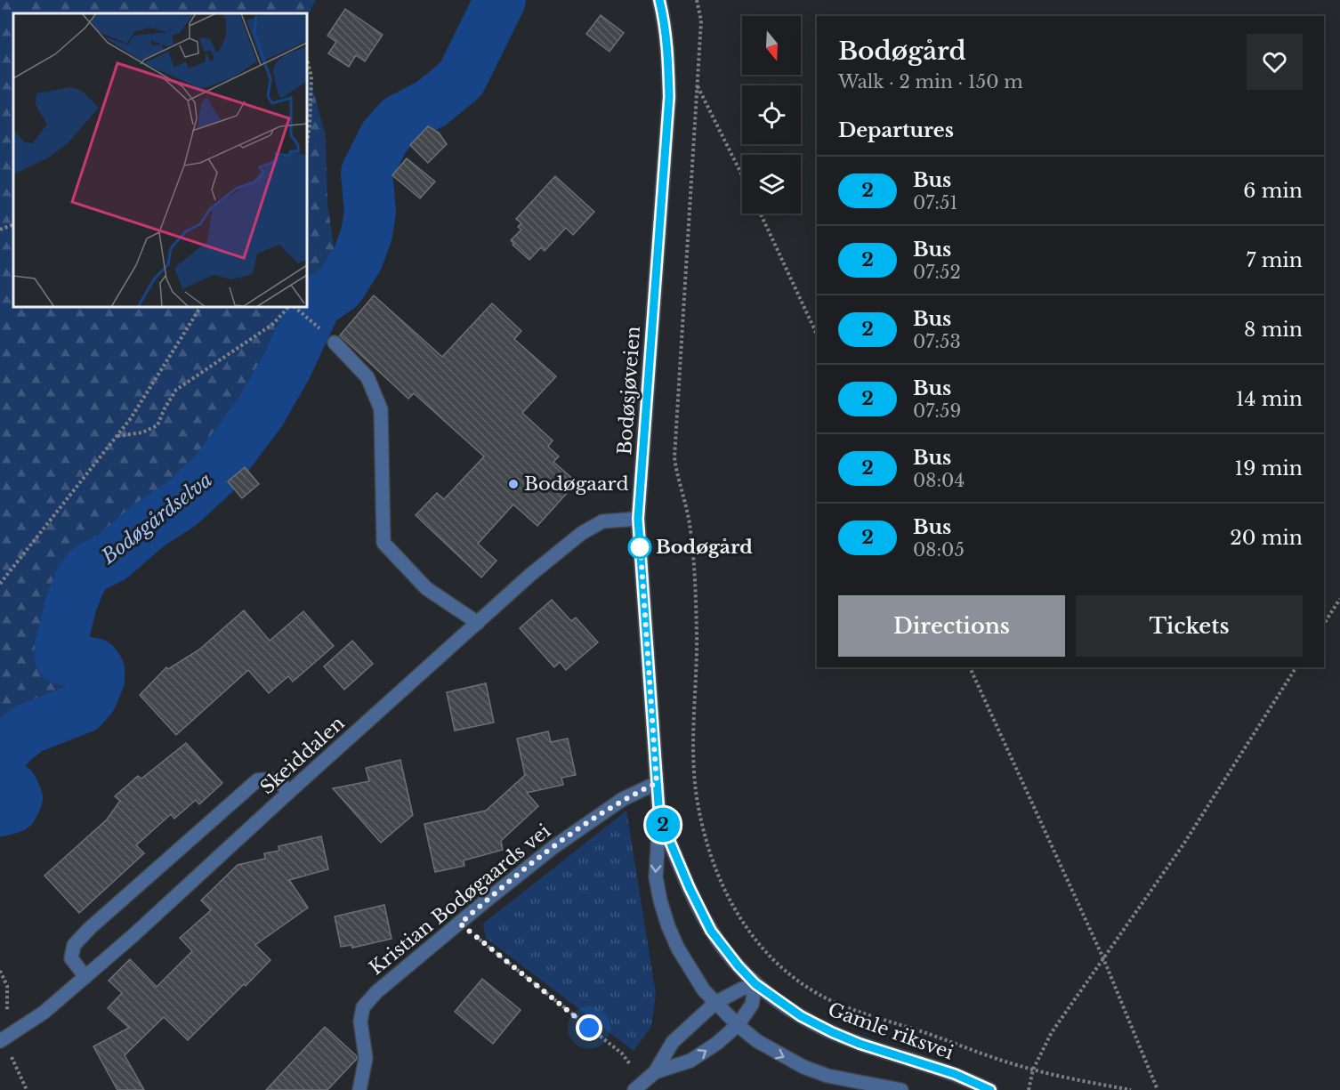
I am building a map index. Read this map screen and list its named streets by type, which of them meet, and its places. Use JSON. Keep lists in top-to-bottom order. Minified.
{"streets":{"street":["Bodøsjøveien","Skeiddalen","Kristian Bodøgaards vei","Gamle riksvei"]},"crossings":[["Bodøsjøveien","Skeiddalen"],["Bodøsjøveien","Kristian Bodøgaards vei"],["Bodøsjøveien","Gamle riksvei"]],"water":["Bodøgårdselva"],"places":["Bodøgaard","Bodøgård"],"lines":["bus line 2"],"north":"bottom","page":{"on_map":"2","heading":[["Bodøgård","Walk · 2 min · 150 m"],"Departures"],"list":[{"mark":"2","name":"Bus","note":"07:51","value":"6 min"},{"mark":"2","name":"Bus","note":"07:52","value":"7 min"},{"mark":"2","name":"Bus","note":"07:53","value":"8 min"},{"mark":"2","name":"Bus","note":"07:59","value":"14 min"},{"mark":"2","name":"Bus","note":"08:04","value":"19 min"},{"mark":"2","name":"Bus","note":"08:05","value":"20 min"}],"buttons":["Directions","Tickets"]}}
